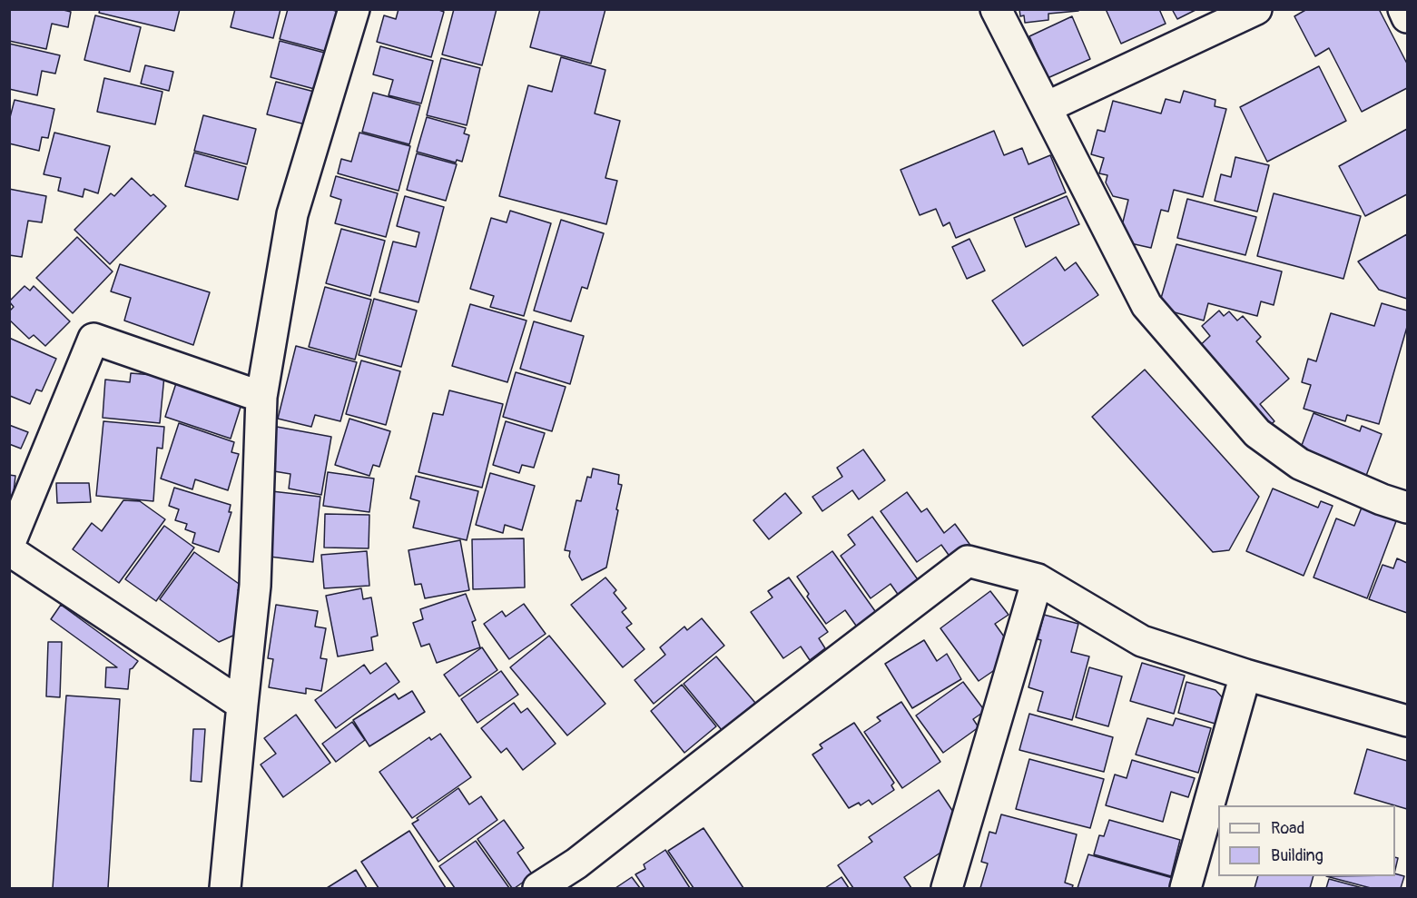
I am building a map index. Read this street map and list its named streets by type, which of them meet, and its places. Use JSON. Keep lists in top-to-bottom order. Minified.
{"legend":["Road","Building"]}
